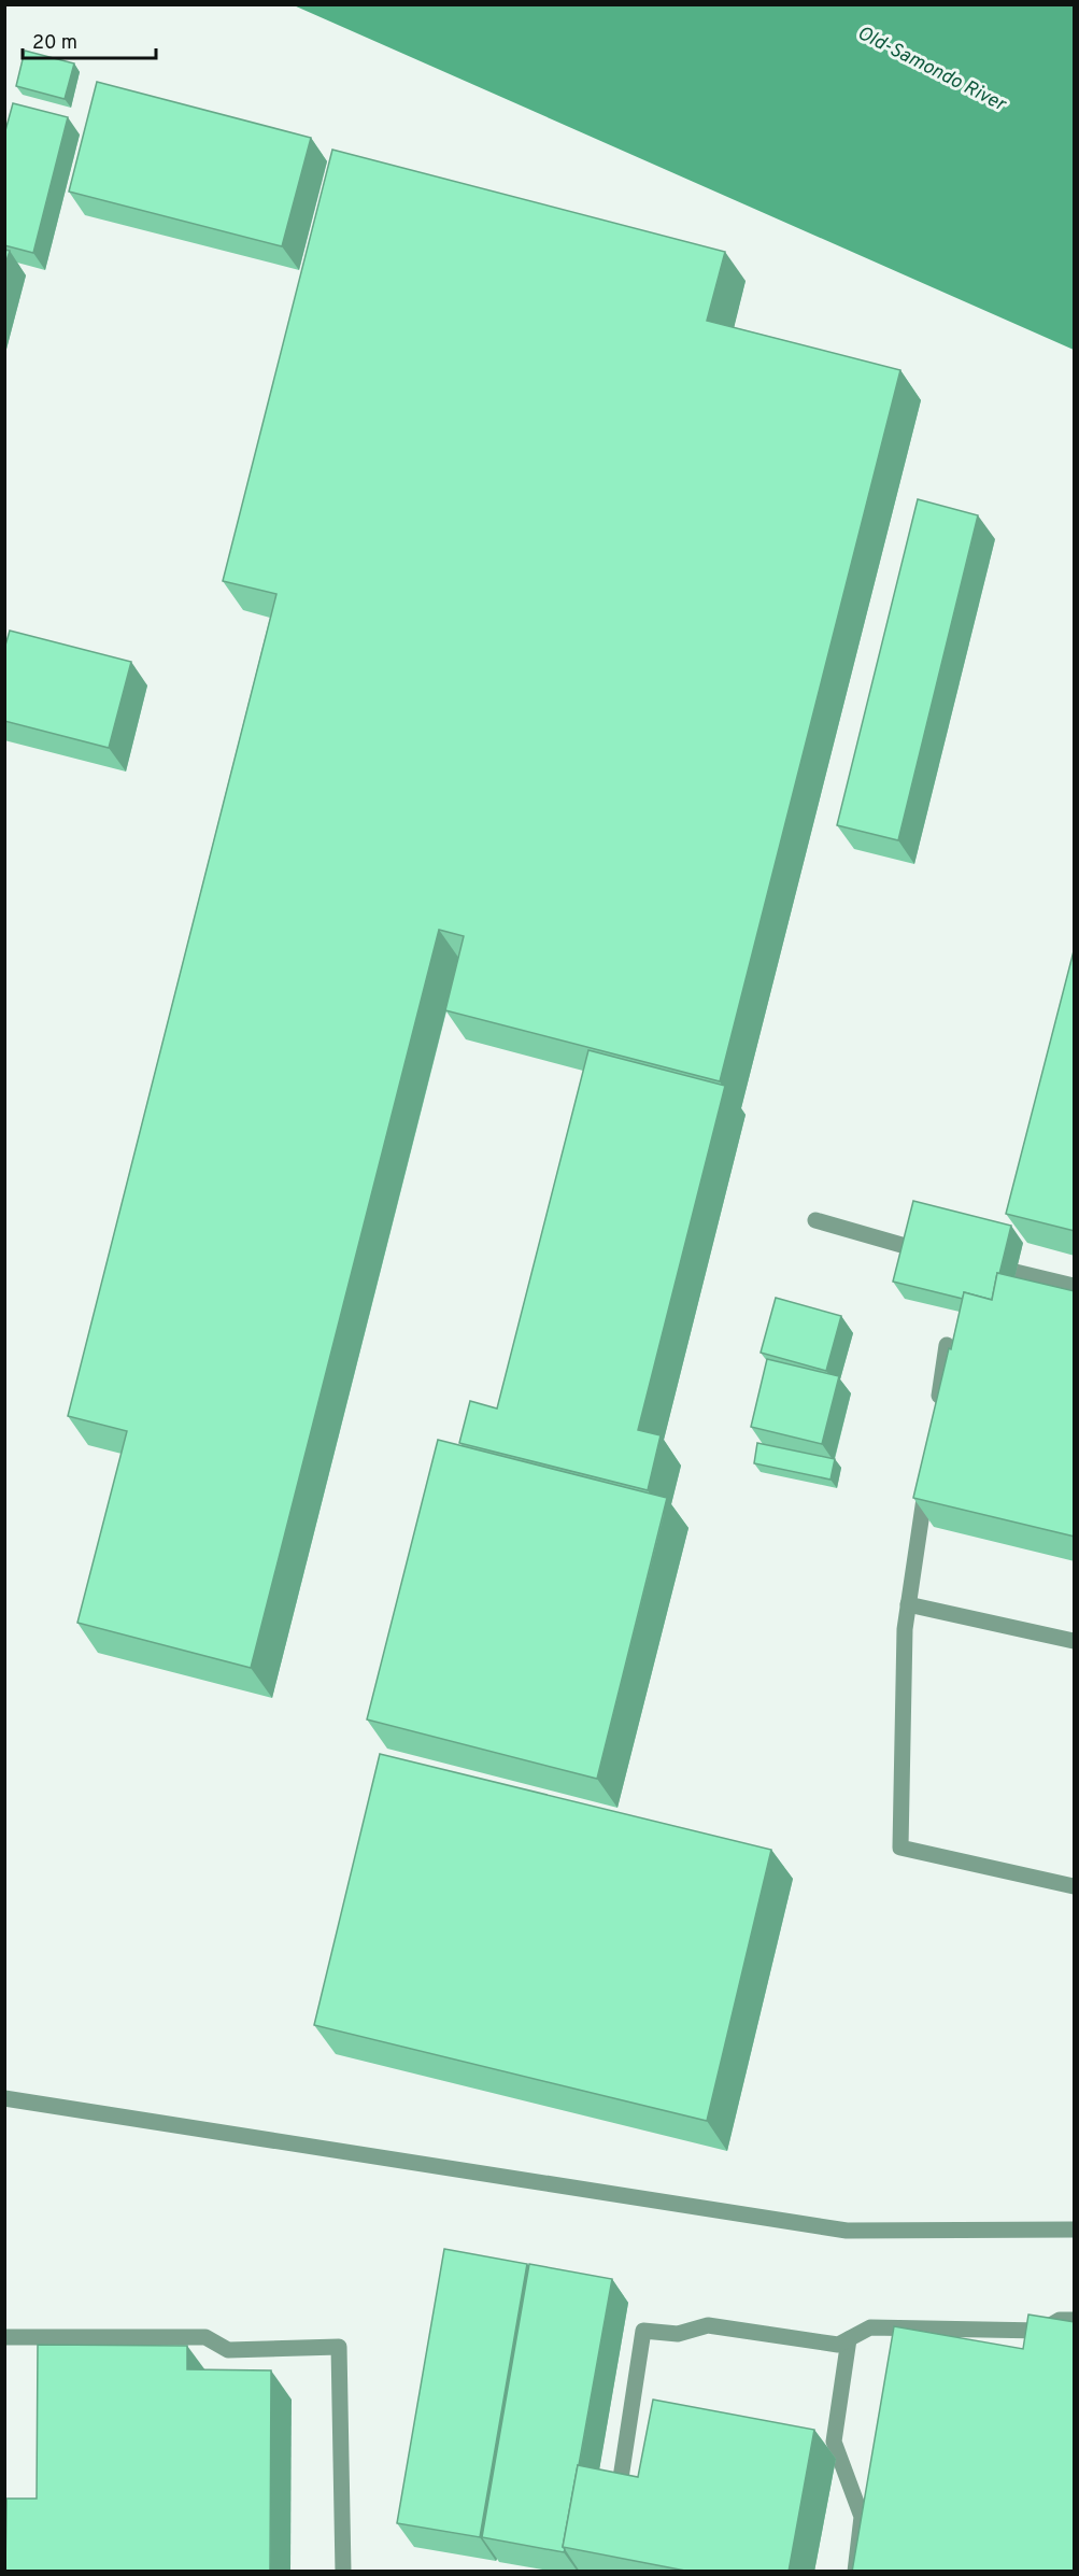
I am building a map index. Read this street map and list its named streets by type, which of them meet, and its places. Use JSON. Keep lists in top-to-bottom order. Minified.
{"water":["Old-Samondo River"],"scale_bar":"20 m"}
